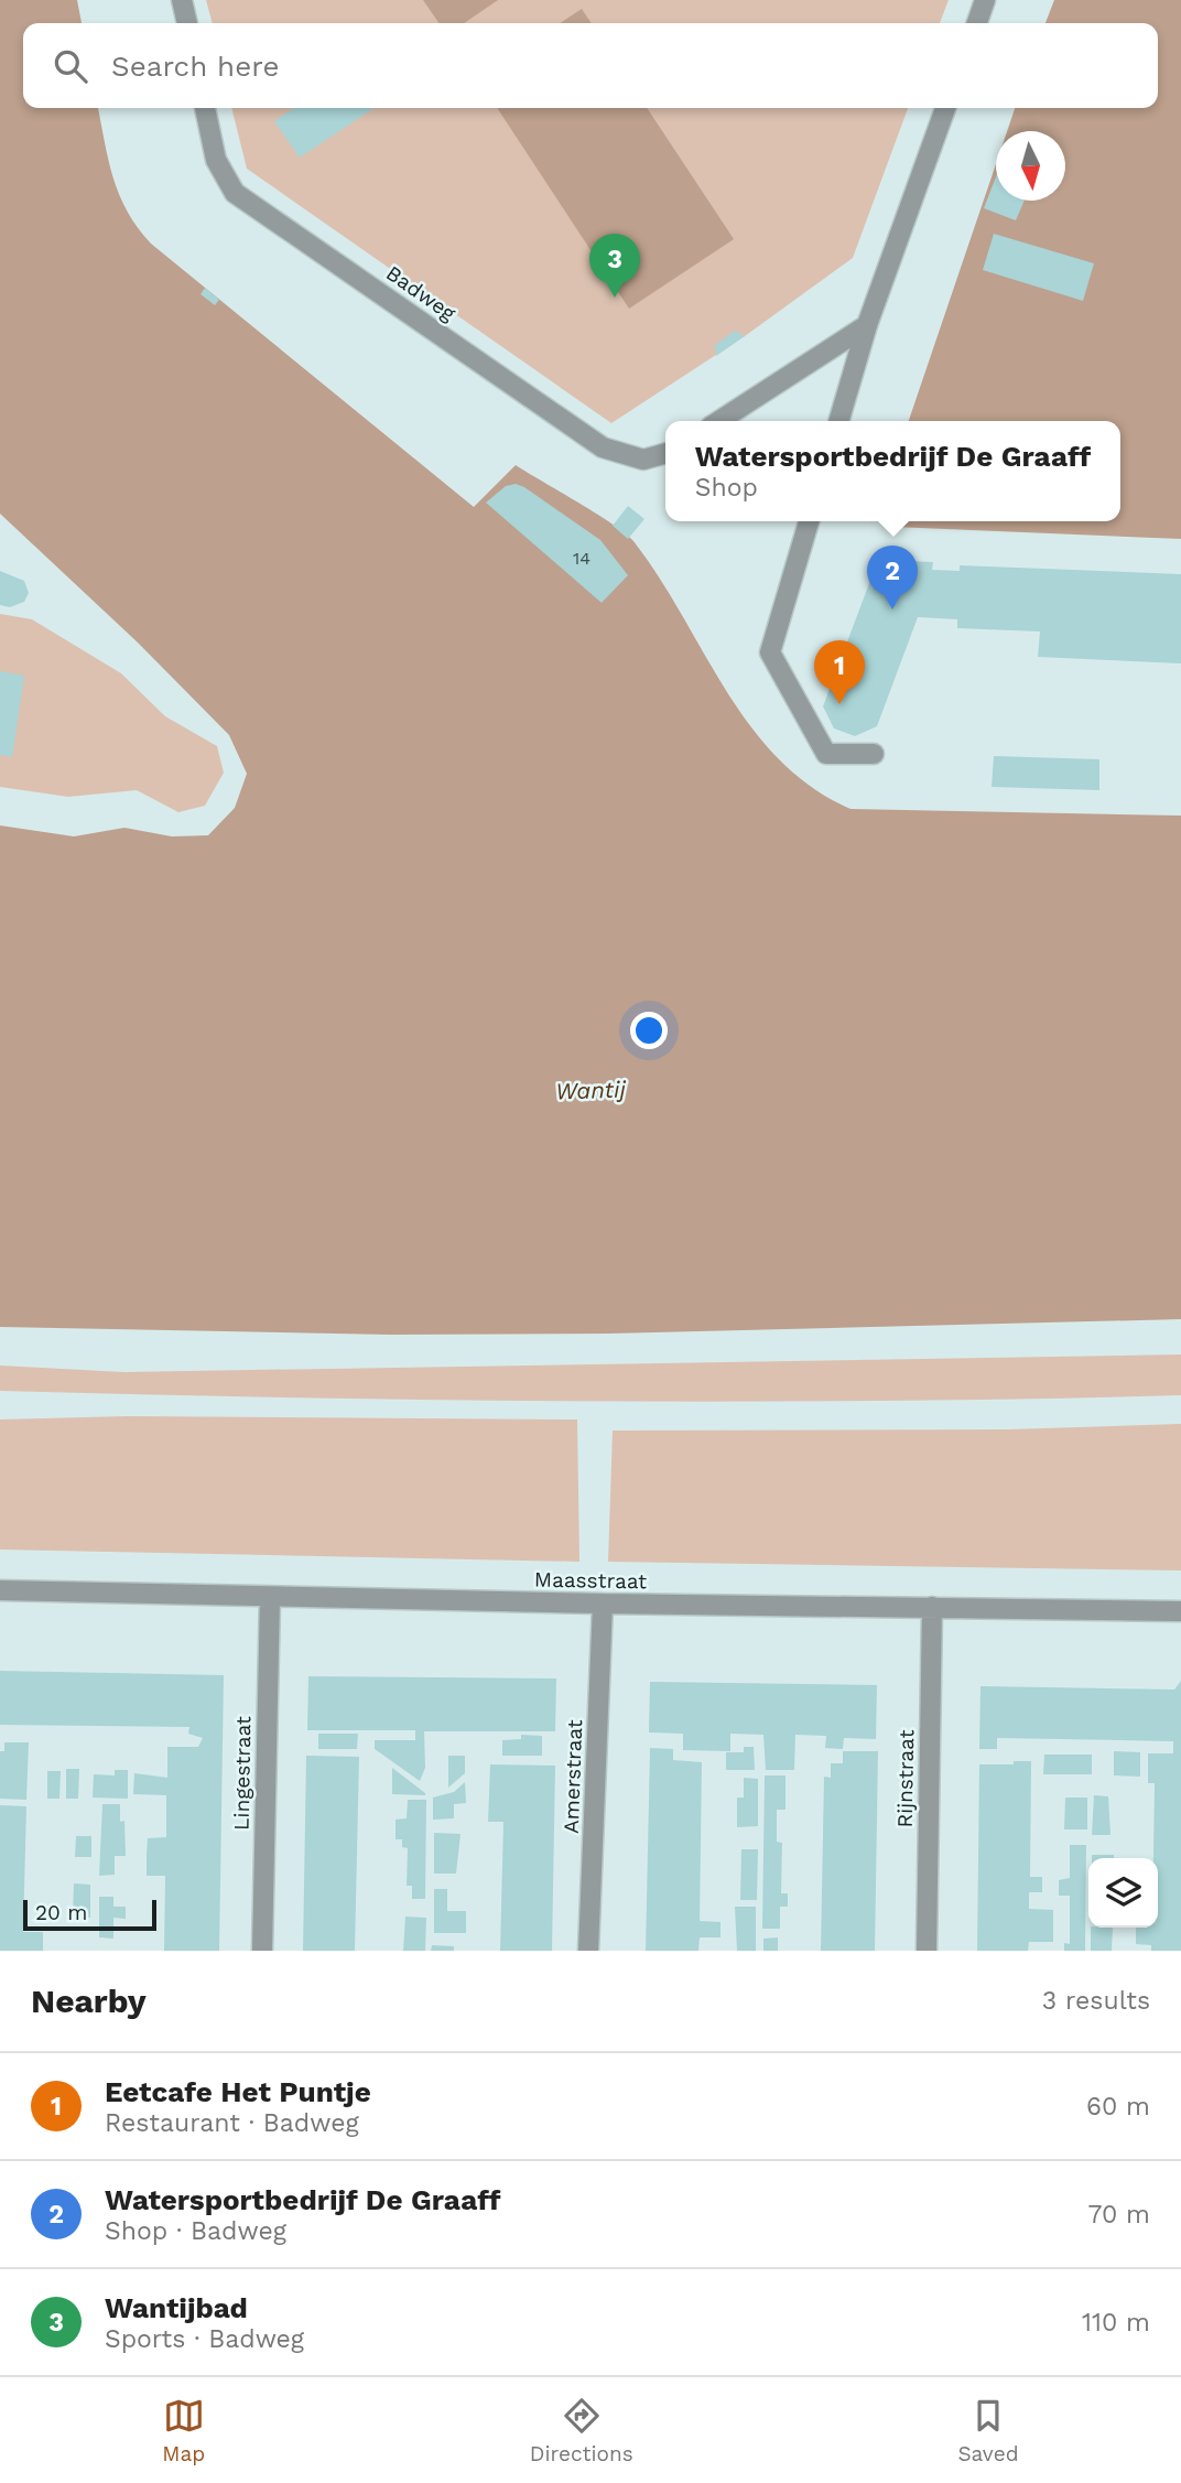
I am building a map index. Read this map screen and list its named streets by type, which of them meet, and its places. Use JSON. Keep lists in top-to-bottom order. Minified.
{"streets":{"street":["Badweg","Maasstraat","Lingestraat","Amerstraat","Rijnstraat"]},"crossings":[["Maasstraat","Lingestraat"],["Maasstraat","Amerstraat"],["Maasstraat","Rijnstraat"]],"water":["Wantij"],"house_numbers":["14"],"scale_bar":"20 m","north":"bottom","page":{"search":"Search here","pins":["3","2","1"],"popup":["Watersportbedrijf De Graaff","Shop"],"scale":"20 m","heading":["Nearby","3 results"],"list":[{"mark":"1","name":"Eetcafe Het Puntje","note":"Restaurant · Badweg","value":"60 m"},{"mark":"2","name":"Watersportbedrijf De Graaff","note":"Shop · Badweg","value":"70 m"},{"mark":"3","name":"Wantijbad","note":"Sports · Badweg","value":"110 m"}],"nav":["Map","Directions","Saved"]}}
